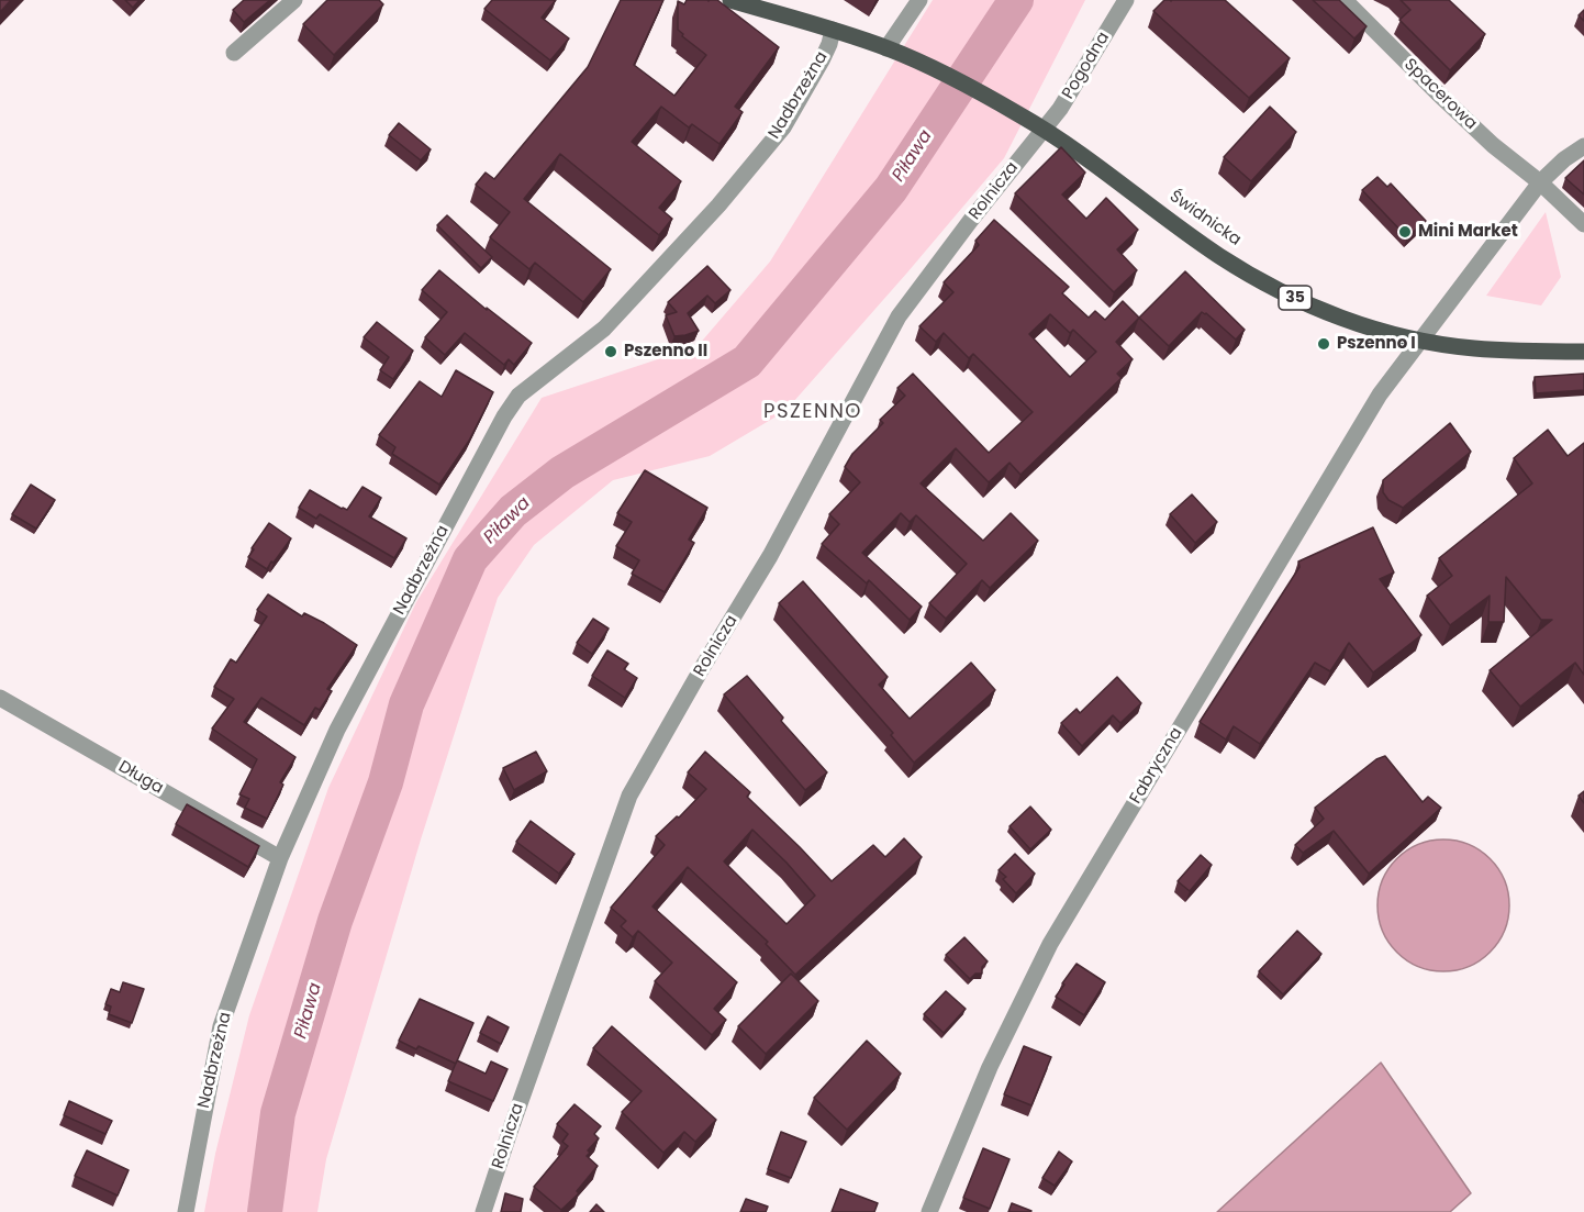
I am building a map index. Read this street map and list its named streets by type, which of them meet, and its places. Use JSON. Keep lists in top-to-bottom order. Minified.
{"streets":{"main road":["Świdnicka","35"],"street":["Pogodna","Spacerowa","Nadbrzeżna","Rolnicza","Fabryczna","Długa"]},"crossings":[["Pogodna","Rolnicza"],["Pogodna","Świdnicka"],["Spacerowa","Fabryczna"],["Nadbrzeżna","Świdnicka"],["Nadbrzeżna","35"],["Nadbrzeżna","Długa"],["Rolnicza","Świdnicka"],["Świdnicka","35"],["Świdnicka","Fabryczna"]],"districts":["PSZENNO"],"water":["Piława"],"places":["Mini Market","Pszenno I","Pszenno II"]}
